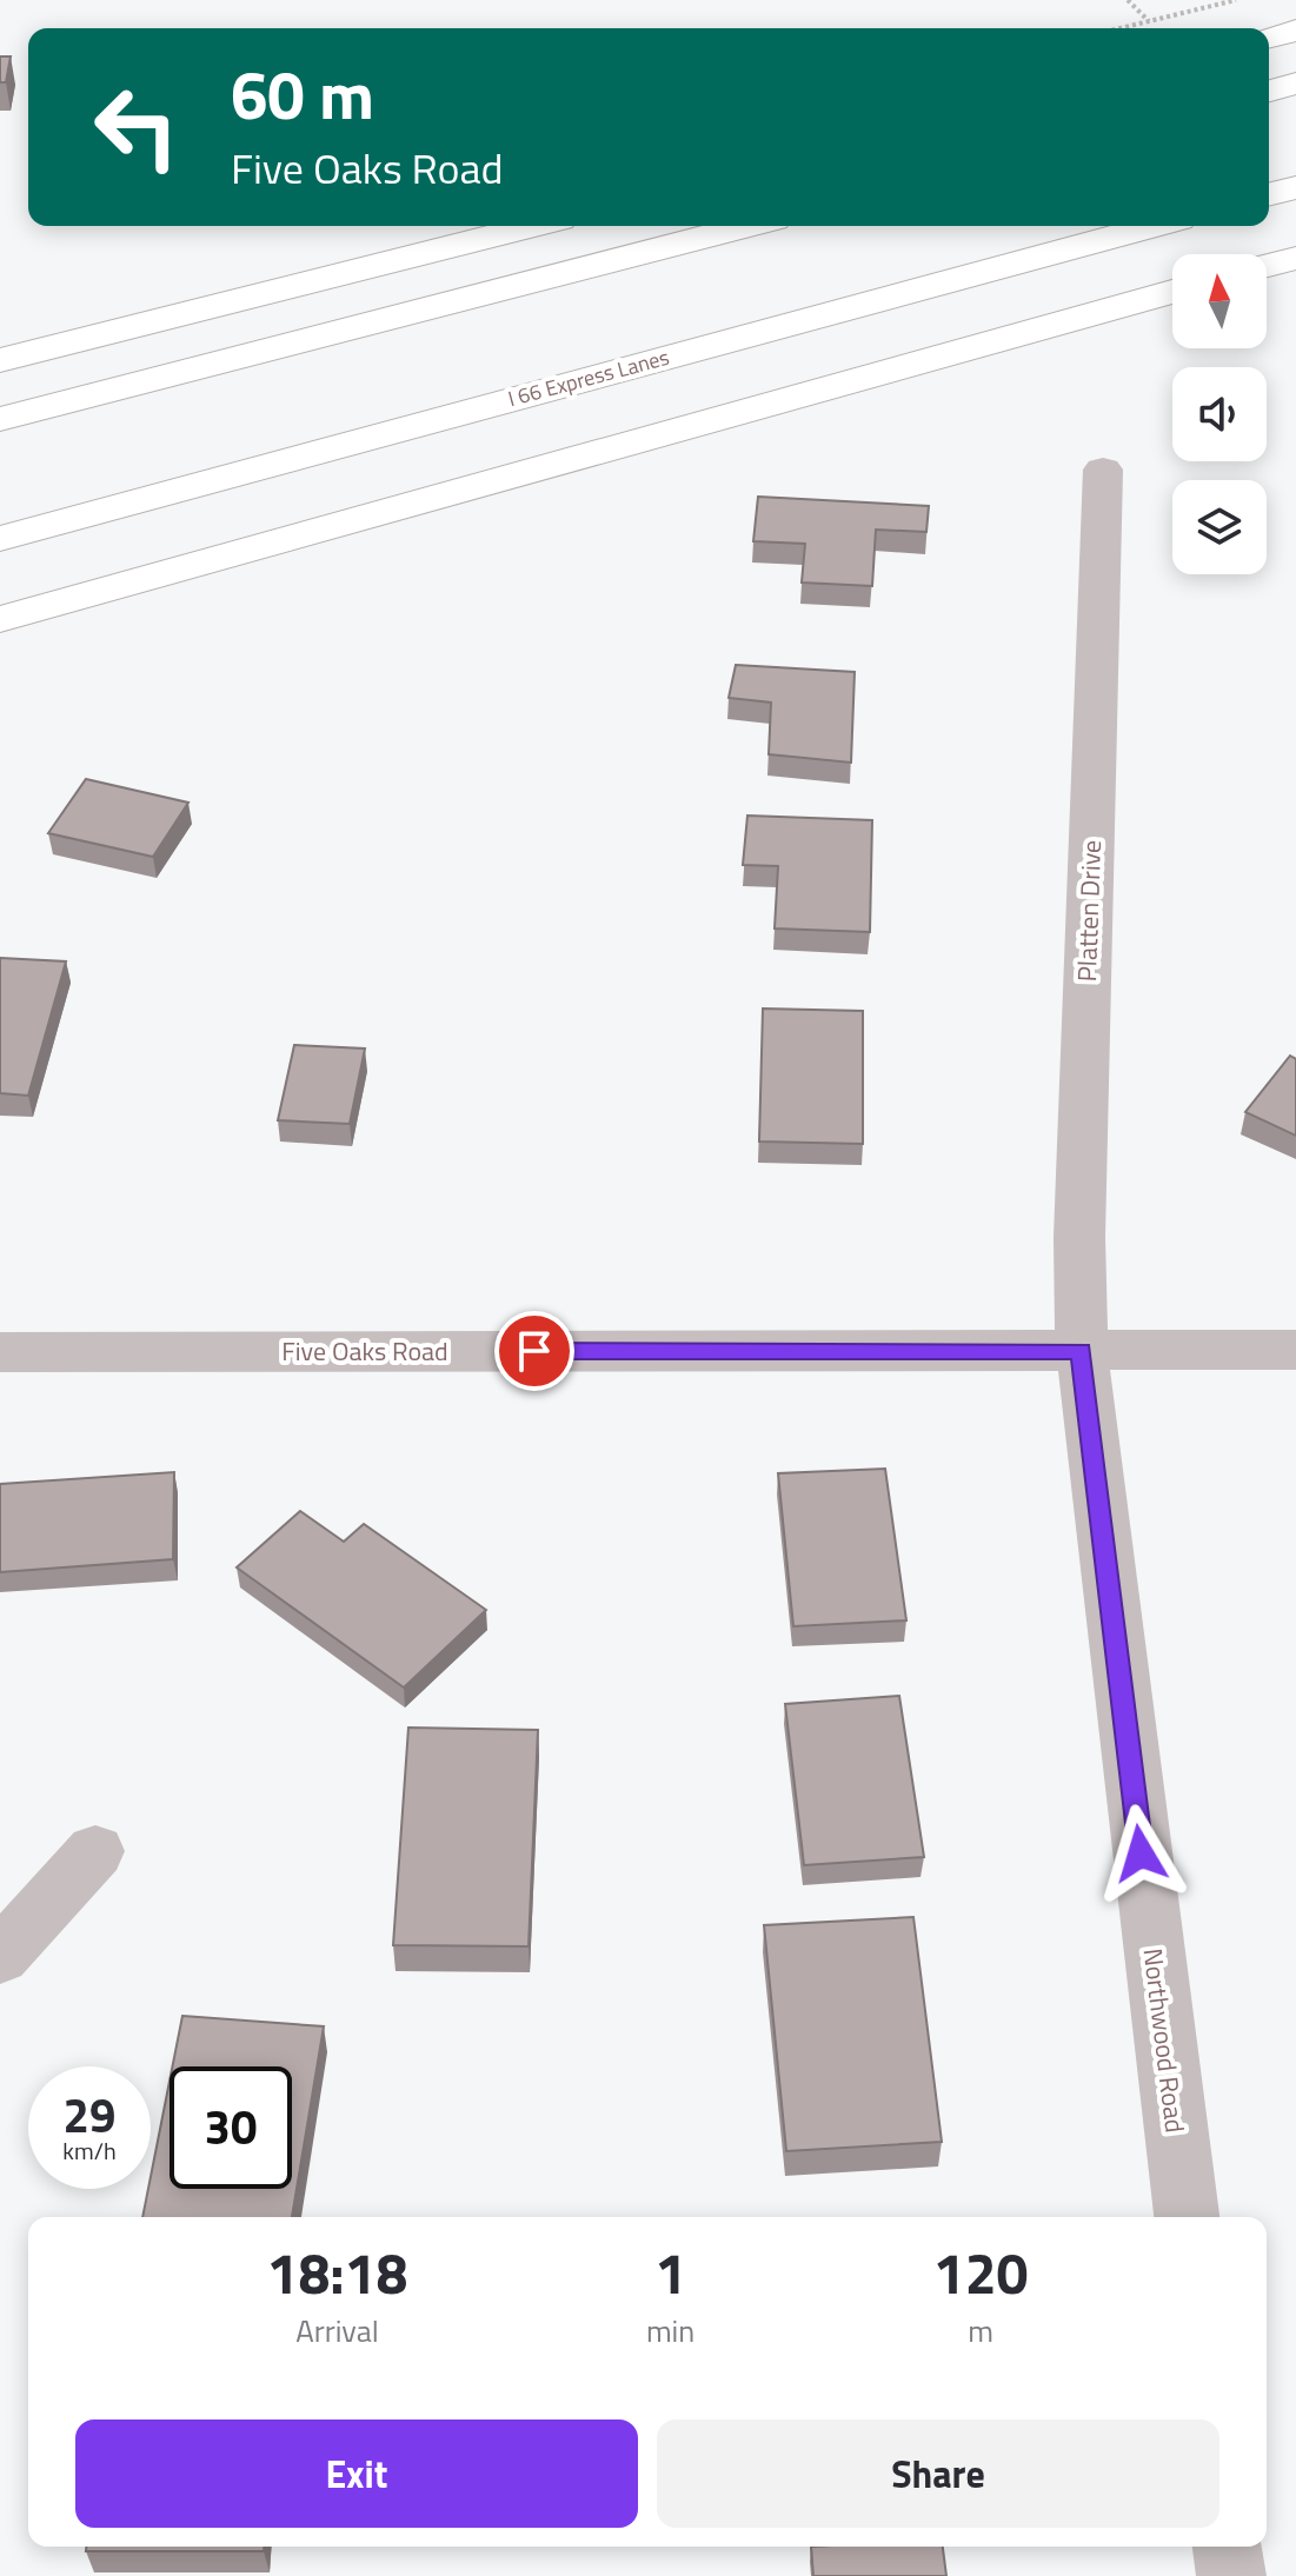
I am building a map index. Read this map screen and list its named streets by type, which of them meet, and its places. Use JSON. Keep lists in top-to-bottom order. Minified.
{"streets":{"highway":["I 66 Express Lanes"],"street":["Platten Drive","Five Oaks Road","Northwood Road"]},"crossings":[["Platten Drive","Five Oaks Road"],["Platten Drive","Northwood Road"],["Five Oaks Road","Northwood Road"]],"north":"top","page":{"turn":["60 m","Five Oaks Road"],"speed":"29 km/h","limit":"30","eta":["18:18","Arrival","1","min","120","m"],"buttons":["Exit","Share"]}}
